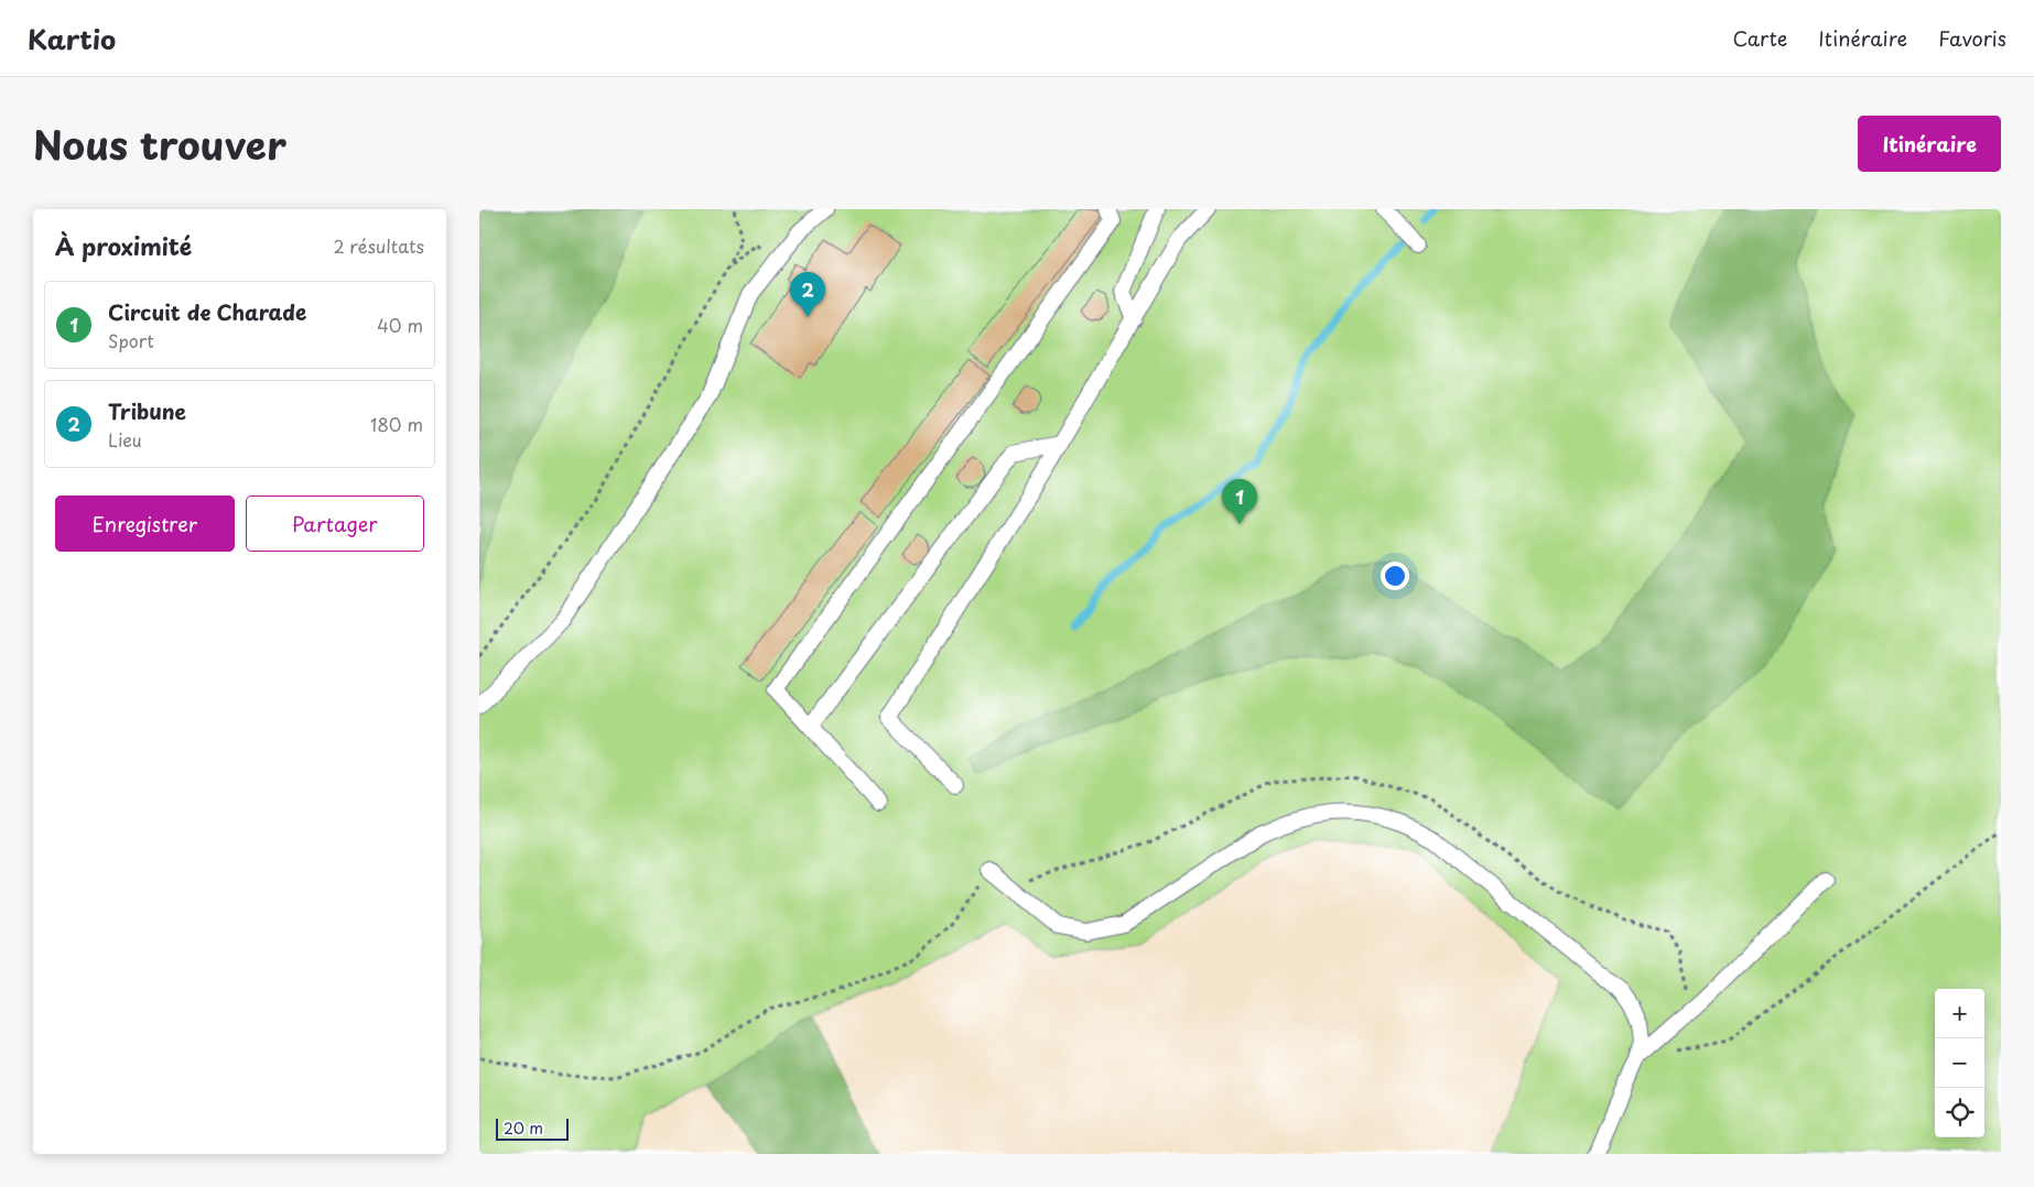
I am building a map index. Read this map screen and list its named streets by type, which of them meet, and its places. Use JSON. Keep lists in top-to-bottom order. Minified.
{"scale_bar":"20 m","page":{"header":"Kartio","nav":["Carte","Itinéraire","Favoris"],"title":"Nous trouver","buttons":["Itinéraire",["Enregistrer","Partager"]],"heading":["À proximité","2 résultats"],"pins":["2","1"],"list":[{"mark":"1","name":"Circuit de Charade","note":"Sport","value":"40 m"},{"mark":"2","name":"Tribune","note":"Lieu","value":"180 m"}],"map_buttons":["+","−"],"scale":"20 m"}}
